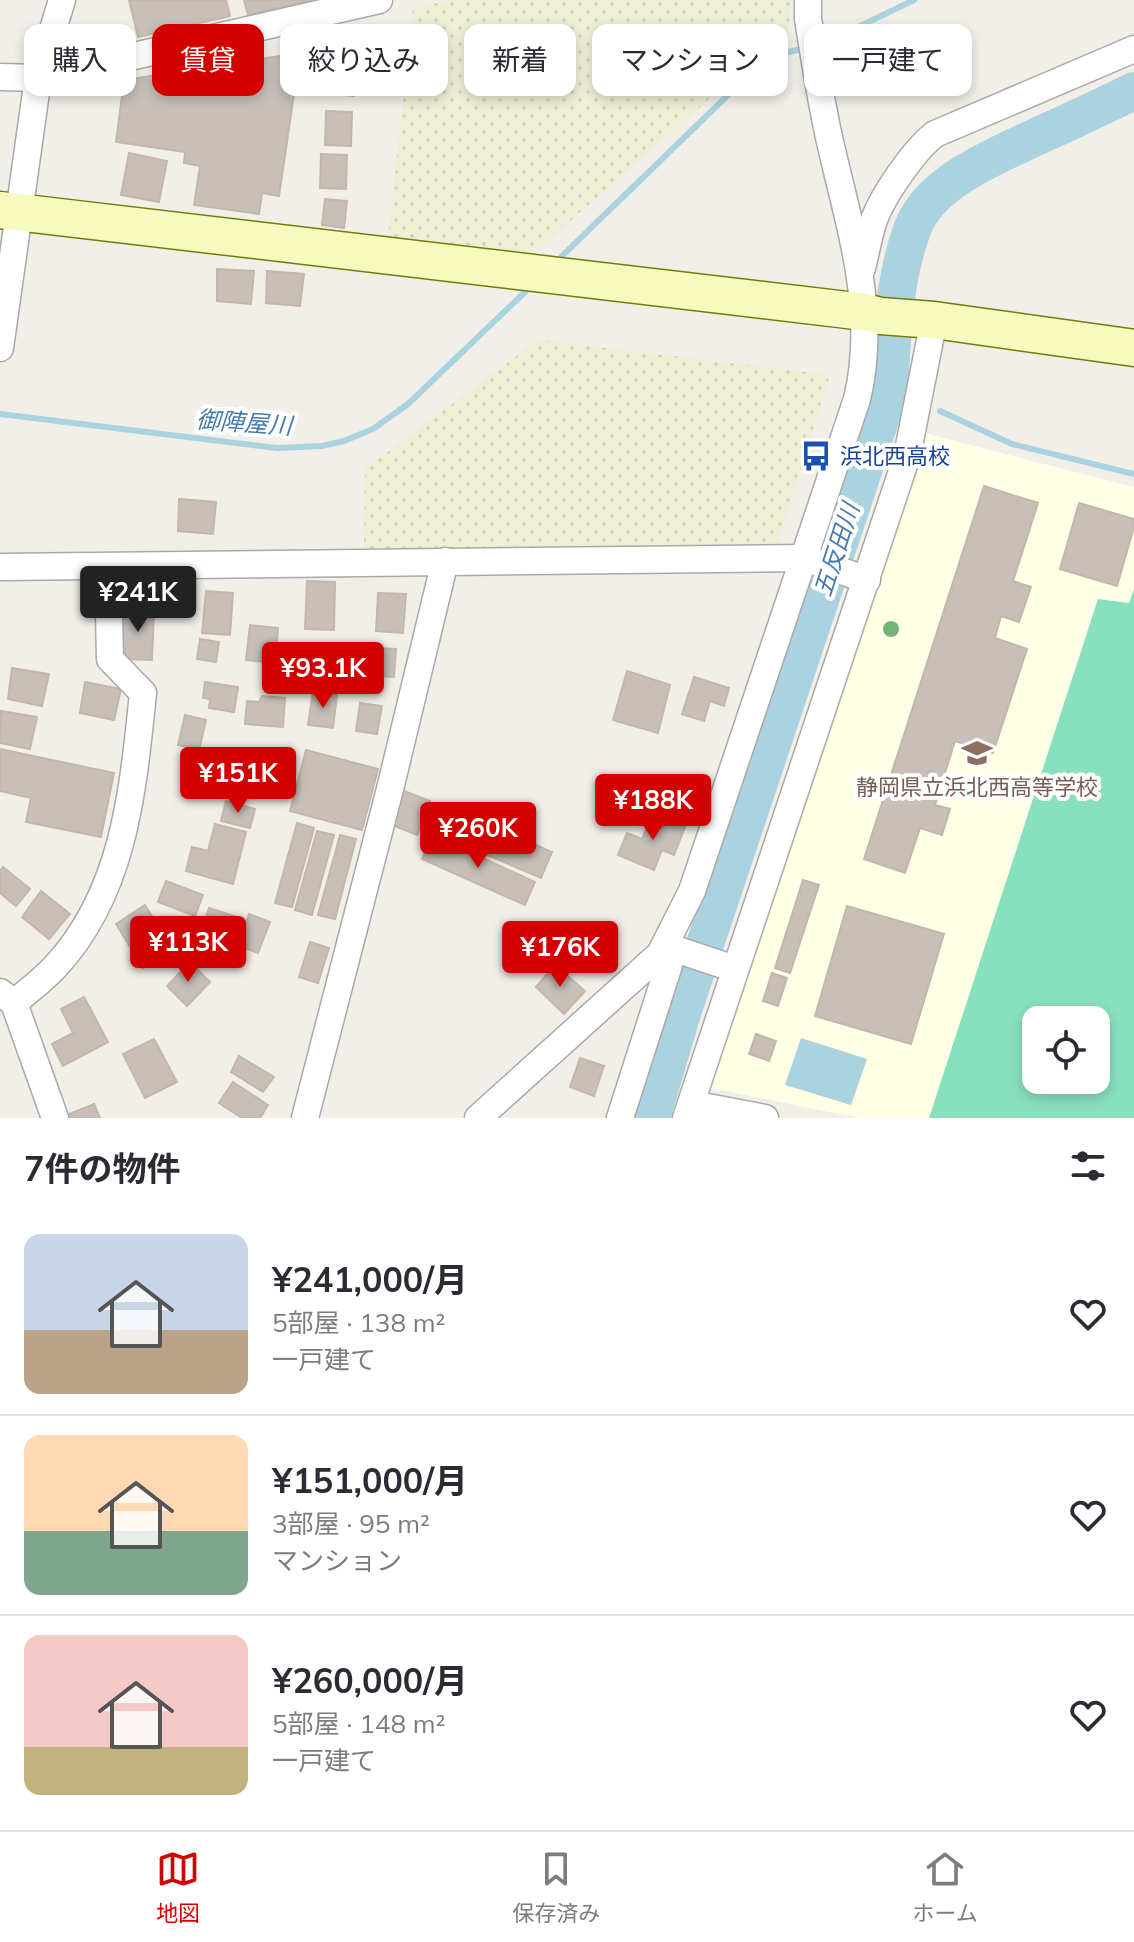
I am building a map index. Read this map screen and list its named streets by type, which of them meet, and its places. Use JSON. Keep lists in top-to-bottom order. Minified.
{"water":["御陣屋川","五反田川"],"places":{"bus stop":["浜北西高校"],"school or university":["静岡県立浜北西高等学校"]},"page":{"chip":["購入","賃貸","絞り込み","新着","マンション","一戸建て"],"price":["¥241K","¥93.1K","¥151K","¥188K","¥260K","¥113K","¥176K"],"heading":"7件の物件","list":[{"name":"¥241,000/月","note":"5部屋 · 138 m² · 一戸建て"},{"name":"¥151,000/月","note":"3部屋 · 95 m² · マンション"},{"name":"¥260,000/月","note":"5部屋 · 148 m² · 一戸建て"}],"tabs":["地図","保存済み","ホーム"]}}
